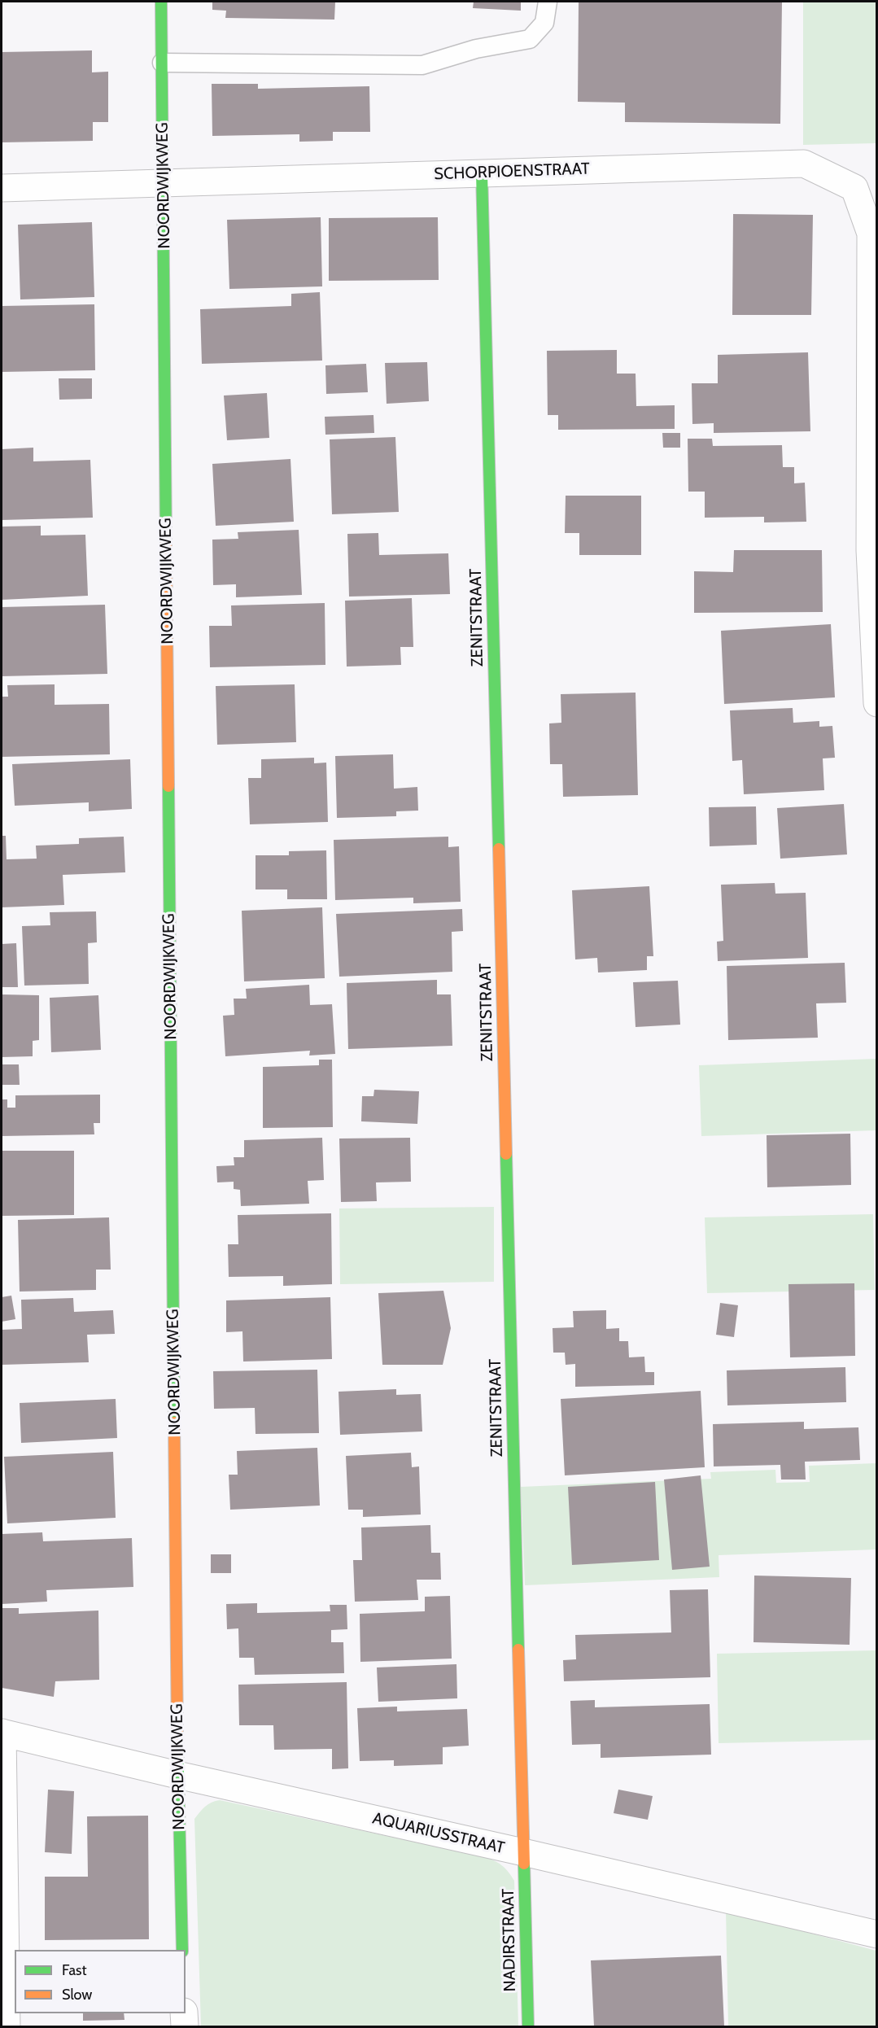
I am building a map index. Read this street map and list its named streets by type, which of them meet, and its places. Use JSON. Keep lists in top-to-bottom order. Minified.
{"streets":{"street":["SCHORPIOENSTRAAT","NOORDWIJKWEG","ZENITSTRAAT","AQUARIUSSTRAAT","NADIRSTRAAT"]},"crossings":[["SCHORPIOENSTRAAT","NOORDWIJKWEG"],["SCHORPIOENSTRAAT","ZENITSTRAAT"],["NOORDWIJKWEG","AQUARIUSSTRAAT"],["ZENITSTRAAT","AQUARIUSSTRAAT"],["ZENITSTRAAT","NADIRSTRAAT"],["AQUARIUSSTRAAT","NADIRSTRAAT"]],"legend":["Fast","Slow"]}
